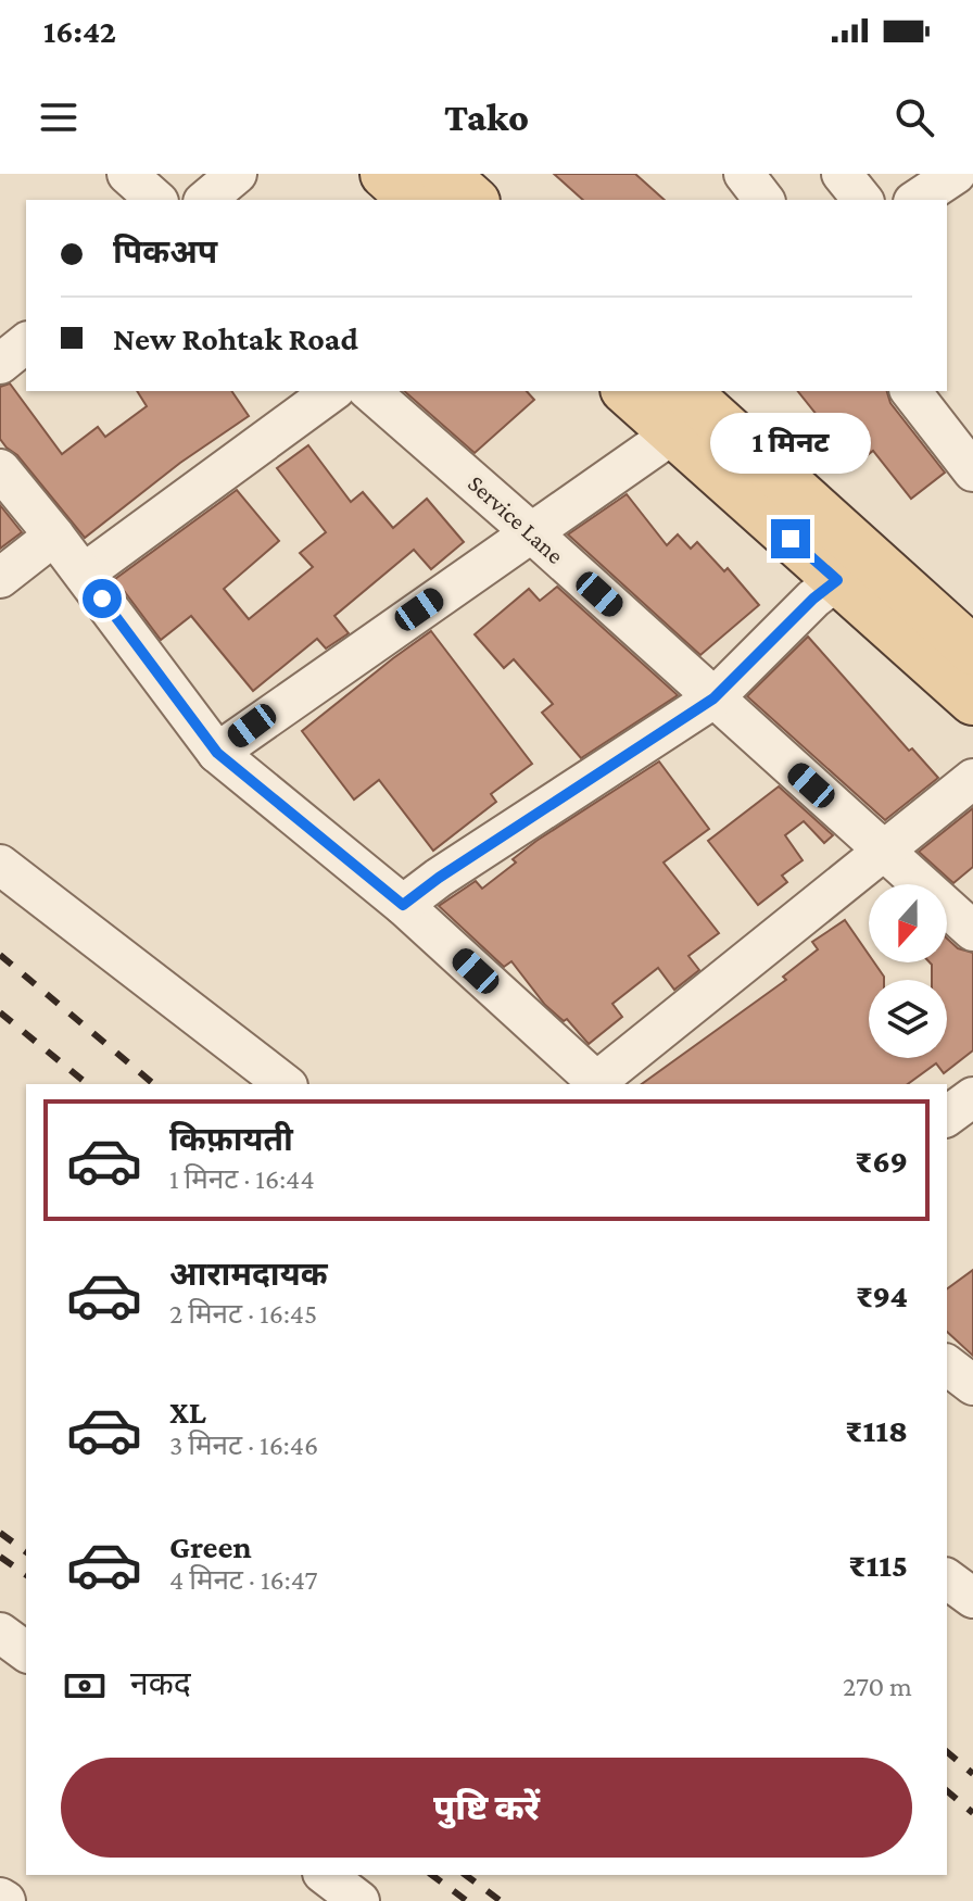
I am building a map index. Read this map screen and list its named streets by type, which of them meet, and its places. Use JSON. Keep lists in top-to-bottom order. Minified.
{"streets":{"street":["Service Lane"]},"north":"bottom","page":{"status":"16:42","header":"Tako","banner":["पिकअप","New Rohtak Road"],"bubble":"1 मिनट","list":[{"name":"किफ़ायती","note":"1 मिनट · 16:44","value":"₹69"},{"name":"आरामदायक","note":"2 मिनट · 16:45","value":"₹94"},{"name":"XL","note":"3 मिनट · 16:46","value":"₹118"},{"name":"Green","note":"4 मिनट · 16:47","value":"₹115"}],"pay":["नकद","270 m"],"buttons":"पुष्टि करें"}}
